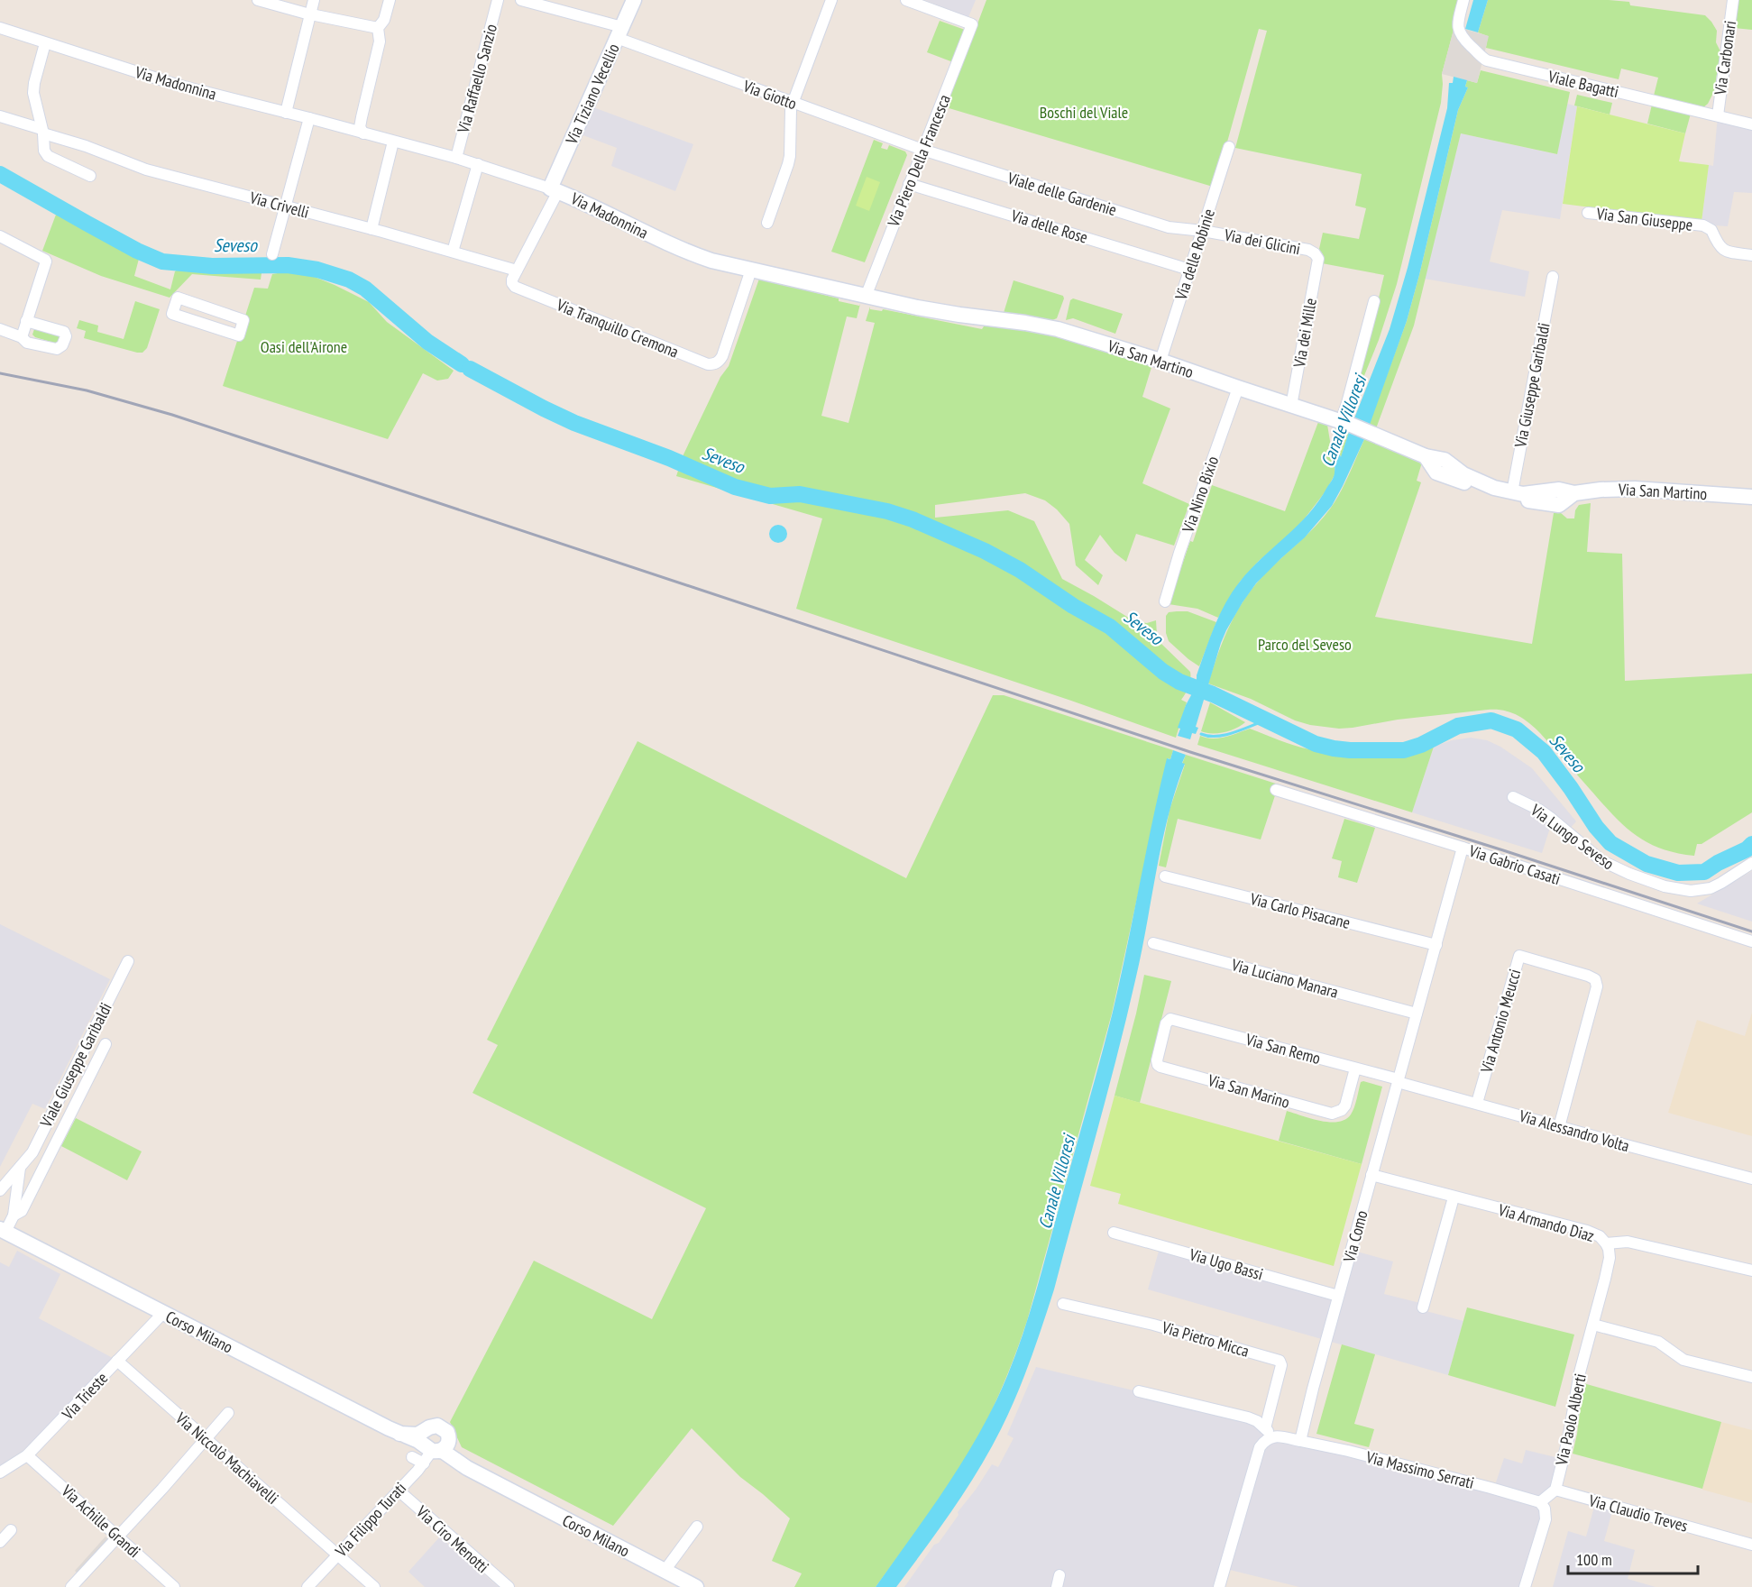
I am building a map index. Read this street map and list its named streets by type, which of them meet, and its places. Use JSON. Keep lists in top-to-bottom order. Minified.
{"streets":{"street":["Via Carbonari","Via Raffaello Sanzio","Via Madonnina","Viale Bagatti","Via Tiziano Vecellio","Via Giotto","Via Piero Della Francesca","Viale delle Gardenie","Via Crivelli","Via San Giuseppe","Via delle Rose","Via dei Glicini","Via delle Robinie","Via Tranquillo Cremona","Via dei Mille","Via San Martino","Via Giuseppe Garibaldi","Via Nino Bixio","Via Lungo Seveso","Via Gabrio Casati","Via Carlo Pisacane","Via Luciano Manara","Via Antonio Meucci","Via San Remo","Viale Giuseppe Garibaldi","Via San Marino","Via Alessandro Volta","Via Armando Diaz","Via Como","Via Ugo Bassi","Corso Milano","Via Pietro Micca","Via Trieste","Via Paolo Alberti","Via Niccolò Machiavelli","Via Massimo Serrati","Via Claudio Treves","Via Filippo Turati","Via Achille Grandi","Via Ciro Menotti"]},"crossings":[["Via Carbonari","Viale Bagatti"],["Via Raffaello Sanzio","Via Madonnina"],["Via Madonnina","Via Tiziano Vecellio"],["Via Madonnina","Via Piero Della Francesca"],["Via Madonnina","Via Tranquillo Cremona"],["Via Madonnina","Via San Martino"],["Via Tiziano Vecellio","Via Giotto"],["Via Giotto","Via Piero Della Francesca"],["Via Giotto","Viale delle Gardenie"],["Via Piero Della Francesca","Viale delle Gardenie"],["Via Piero Della Francesca","Via delle Rose"],["Via Piero Della Francesca","Via San Martino"],["Viale delle Gardenie","Via dei Glicini"],["Viale delle Gardenie","Via delle Robinie"],["Via Crivelli","Via Tranquillo Cremona"],["Via delle Rose","Via delle Robinie"],["Via dei Glicini","Via delle Robinie"],["Via dei Glicini","Via dei Mille"],["Via delle Robinie","Via San Martino"],["Via dei Mille","Via San Martino"],["Via San Martino","Via Giuseppe Garibaldi"],["Via San Martino","Via Nino Bixio"],["Via Gabrio Casati","Via Como"],["Via Carlo Pisacane","Via Como"],["Via Luciano Manara","Via Como"],["Via Antonio Meucci","Via Alessandro Volta"],["Via San Remo","Via San Marino"],["Via San Remo","Via Alessandro Volta"],["Via San Remo","Via Como"],["Viale Giuseppe Garibaldi","Corso Milano"],["Via Alessandro Volta","Via Como"],["Via Armando Diaz","Via Como"],["Via Armando Diaz","Via Paolo Alberti"],["Via Como","Via Ugo Bassi"],["Via Como","Via Massimo Serrati"],["Corso Milano","Via Trieste"],["Corso Milano","Via Filippo Turati"],["Via Trieste","Via Niccolò Machiavelli"],["Via Trieste","Via Achille Grandi"],["Via Paolo Alberti","Via Claudio Treves"],["Via Niccolò Machiavelli","Via Filippo Turati"],["Via Filippo Turati","Via Ciro Menotti"]],"water":["Seveso","Canale Villoresi"],"parks":["Boschi del Viale","Oasi dell'Airone","Parco del Seveso"],"scale_bar":"100 m"}
